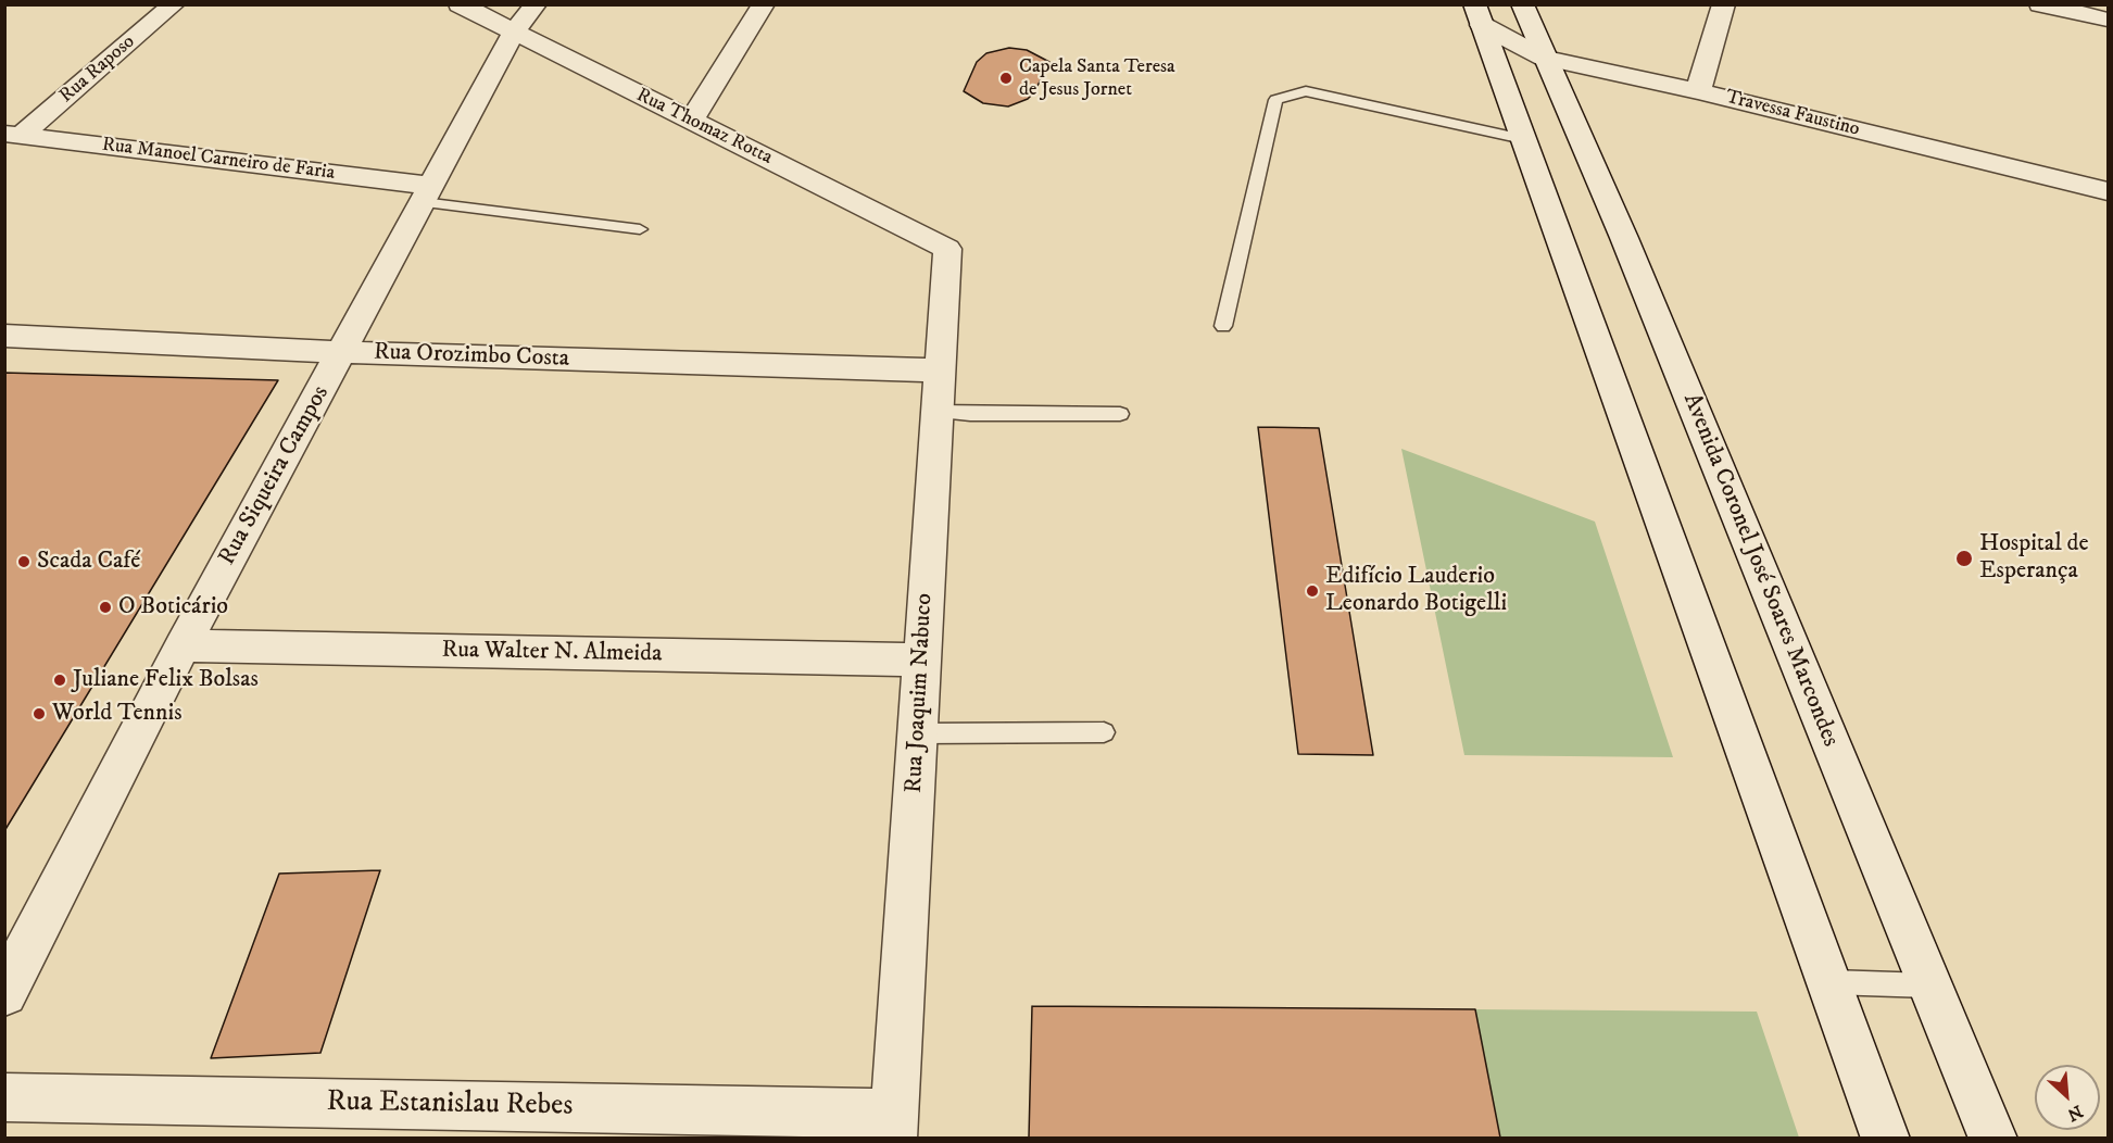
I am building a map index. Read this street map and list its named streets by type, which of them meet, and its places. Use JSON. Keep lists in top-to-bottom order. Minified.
{"streets":{"street":["Rua Raposo","Travessa Faustino","Rua Thomaz Rotta","Rua Manoel Carneiro de Faria","Rua Orozimbo Costa","Rua Siqueira Campos","Avenida Coronel José Soares Marcondes","Rua Walter N. Almeida","Rua Joaquim Nabuco","Rua Estanislau Rebes"]},"crossings":[["Rua Raposo","Rua Manoel Carneiro de Faria"],["Travessa Faustino","Avenida Coronel José Soares Marcondes"],["Rua Thomaz Rotta","Rua Siqueira Campos"],["Rua Thomaz Rotta","Rua Joaquim Nabuco"],["Rua Manoel Carneiro de Faria","Rua Siqueira Campos"],["Rua Orozimbo Costa","Rua Siqueira Campos"],["Rua Orozimbo Costa","Rua Joaquim Nabuco"],["Rua Siqueira Campos","Rua Walter N. Almeida"],["Rua Walter N. Almeida","Rua Joaquim Nabuco"],["Rua Joaquim Nabuco","Rua Estanislau Rebes"]],"places":["Capela Santa Teresa de Jesus Jornet","Hospital de Esperança","Scada Café","Edifício Lauderio Leonardo Botigelli","O Boticário","Juliane Felix Bolsas","World Tennis"],"north":"bottom right"}
